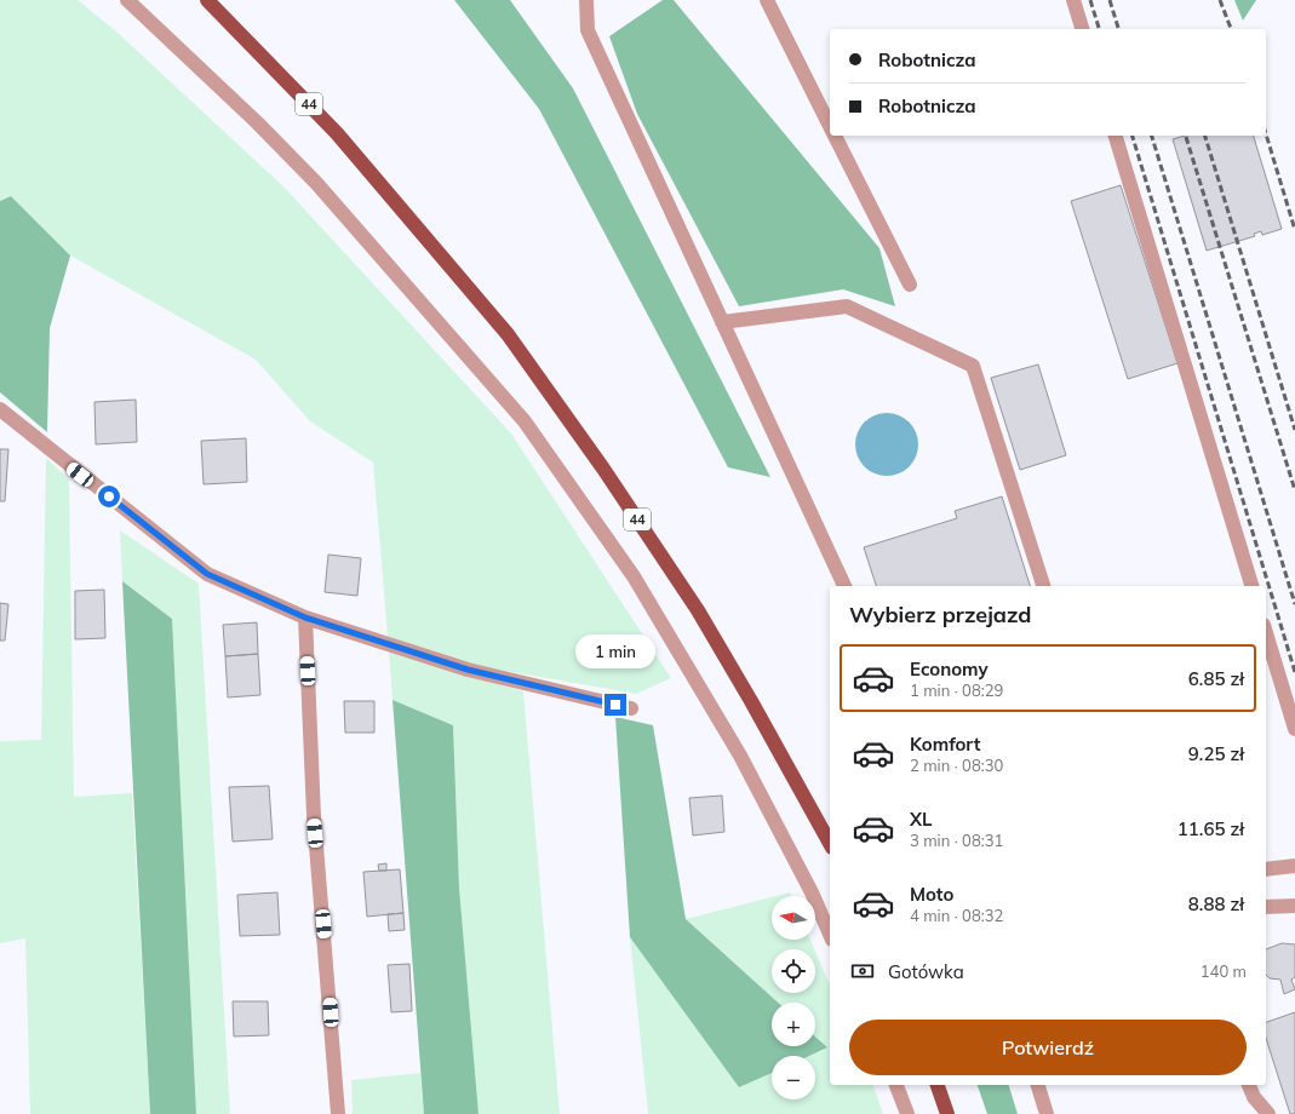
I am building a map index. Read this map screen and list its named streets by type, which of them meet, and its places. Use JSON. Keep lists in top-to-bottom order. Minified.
{"streets":{"main road":["44"]},"north":"left","page":{"banner":["Robotnicza","Robotnicza"],"heading":"Wybierz przejazd","bubble":"1 min","list":[{"name":"Economy","note":"1 min · 08:29","value":"6.85 zł"},{"name":"Komfort","note":"2 min · 08:30","value":"9.25 zł"},{"name":"XL","note":"3 min · 08:31","value":"11.65 zł"},{"name":"Moto","note":"4 min · 08:32","value":"8.88 zł"}],"map_buttons":["+","−"],"pay":["Gotówka","140 m"],"buttons":"Potwierdź"}}
